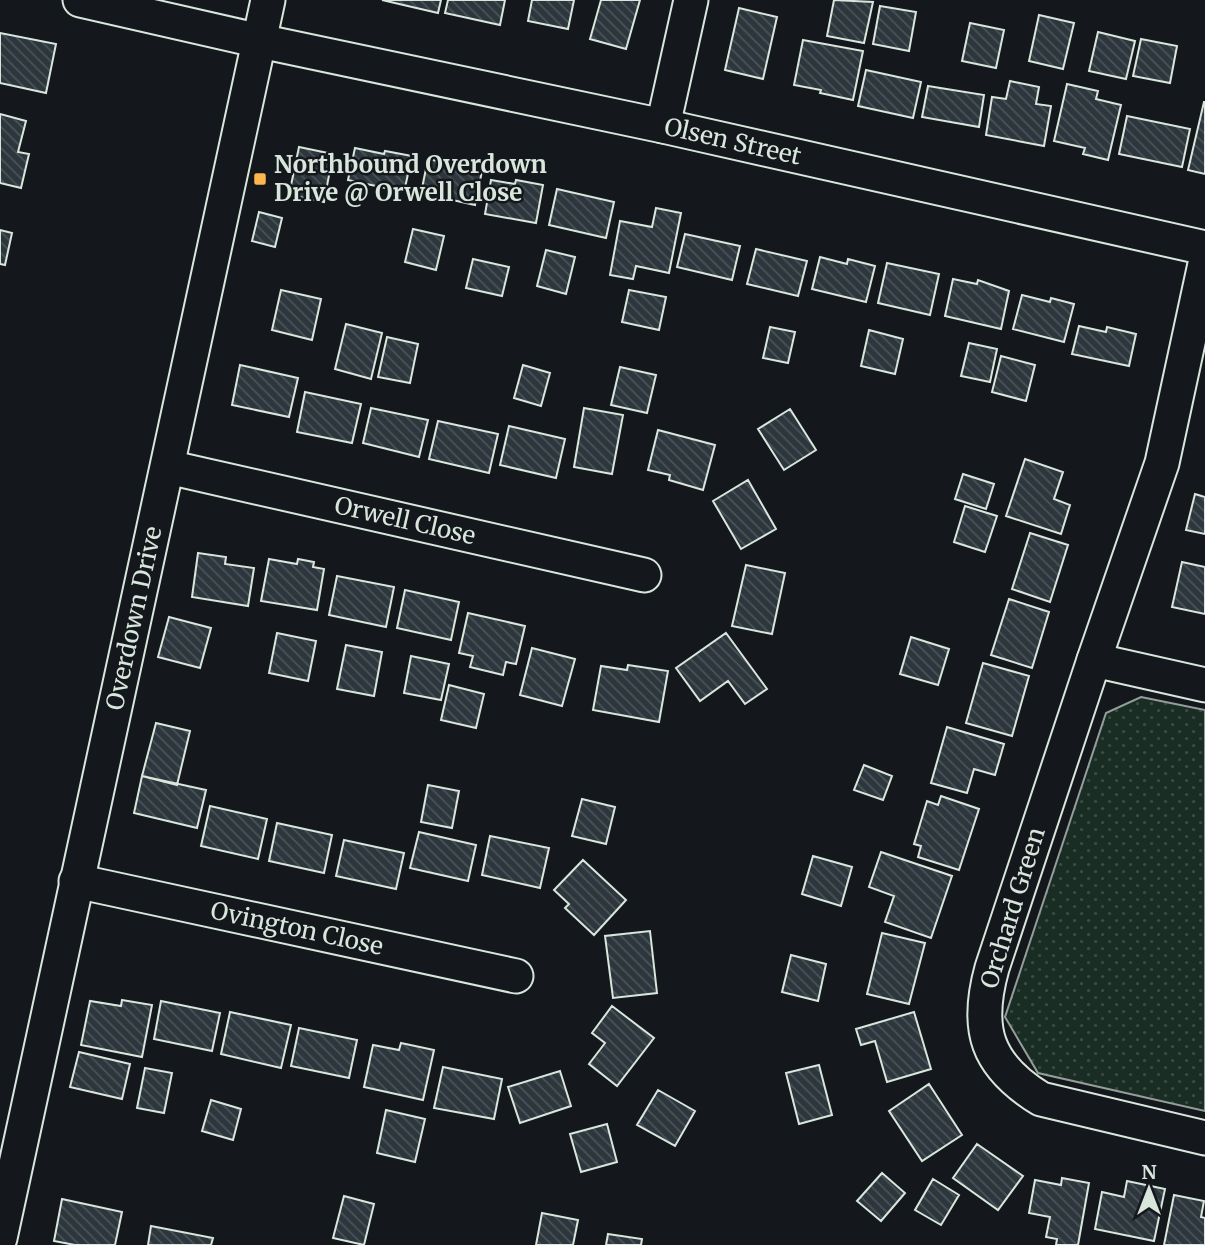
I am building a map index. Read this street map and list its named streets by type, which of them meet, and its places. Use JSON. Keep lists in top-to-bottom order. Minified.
{"streets":{"street":["Olsen Street","Orwell Close","Overdown Drive","Orchard Green","Ovington Close"]},"crossings":[["Olsen Street","Overdown Drive"],["Orwell Close","Overdown Drive"],["Overdown Drive","Ovington Close"]],"places":{"transit":["Northbound Overdown Drive @ Orwell Close"]},"north":"top"}
